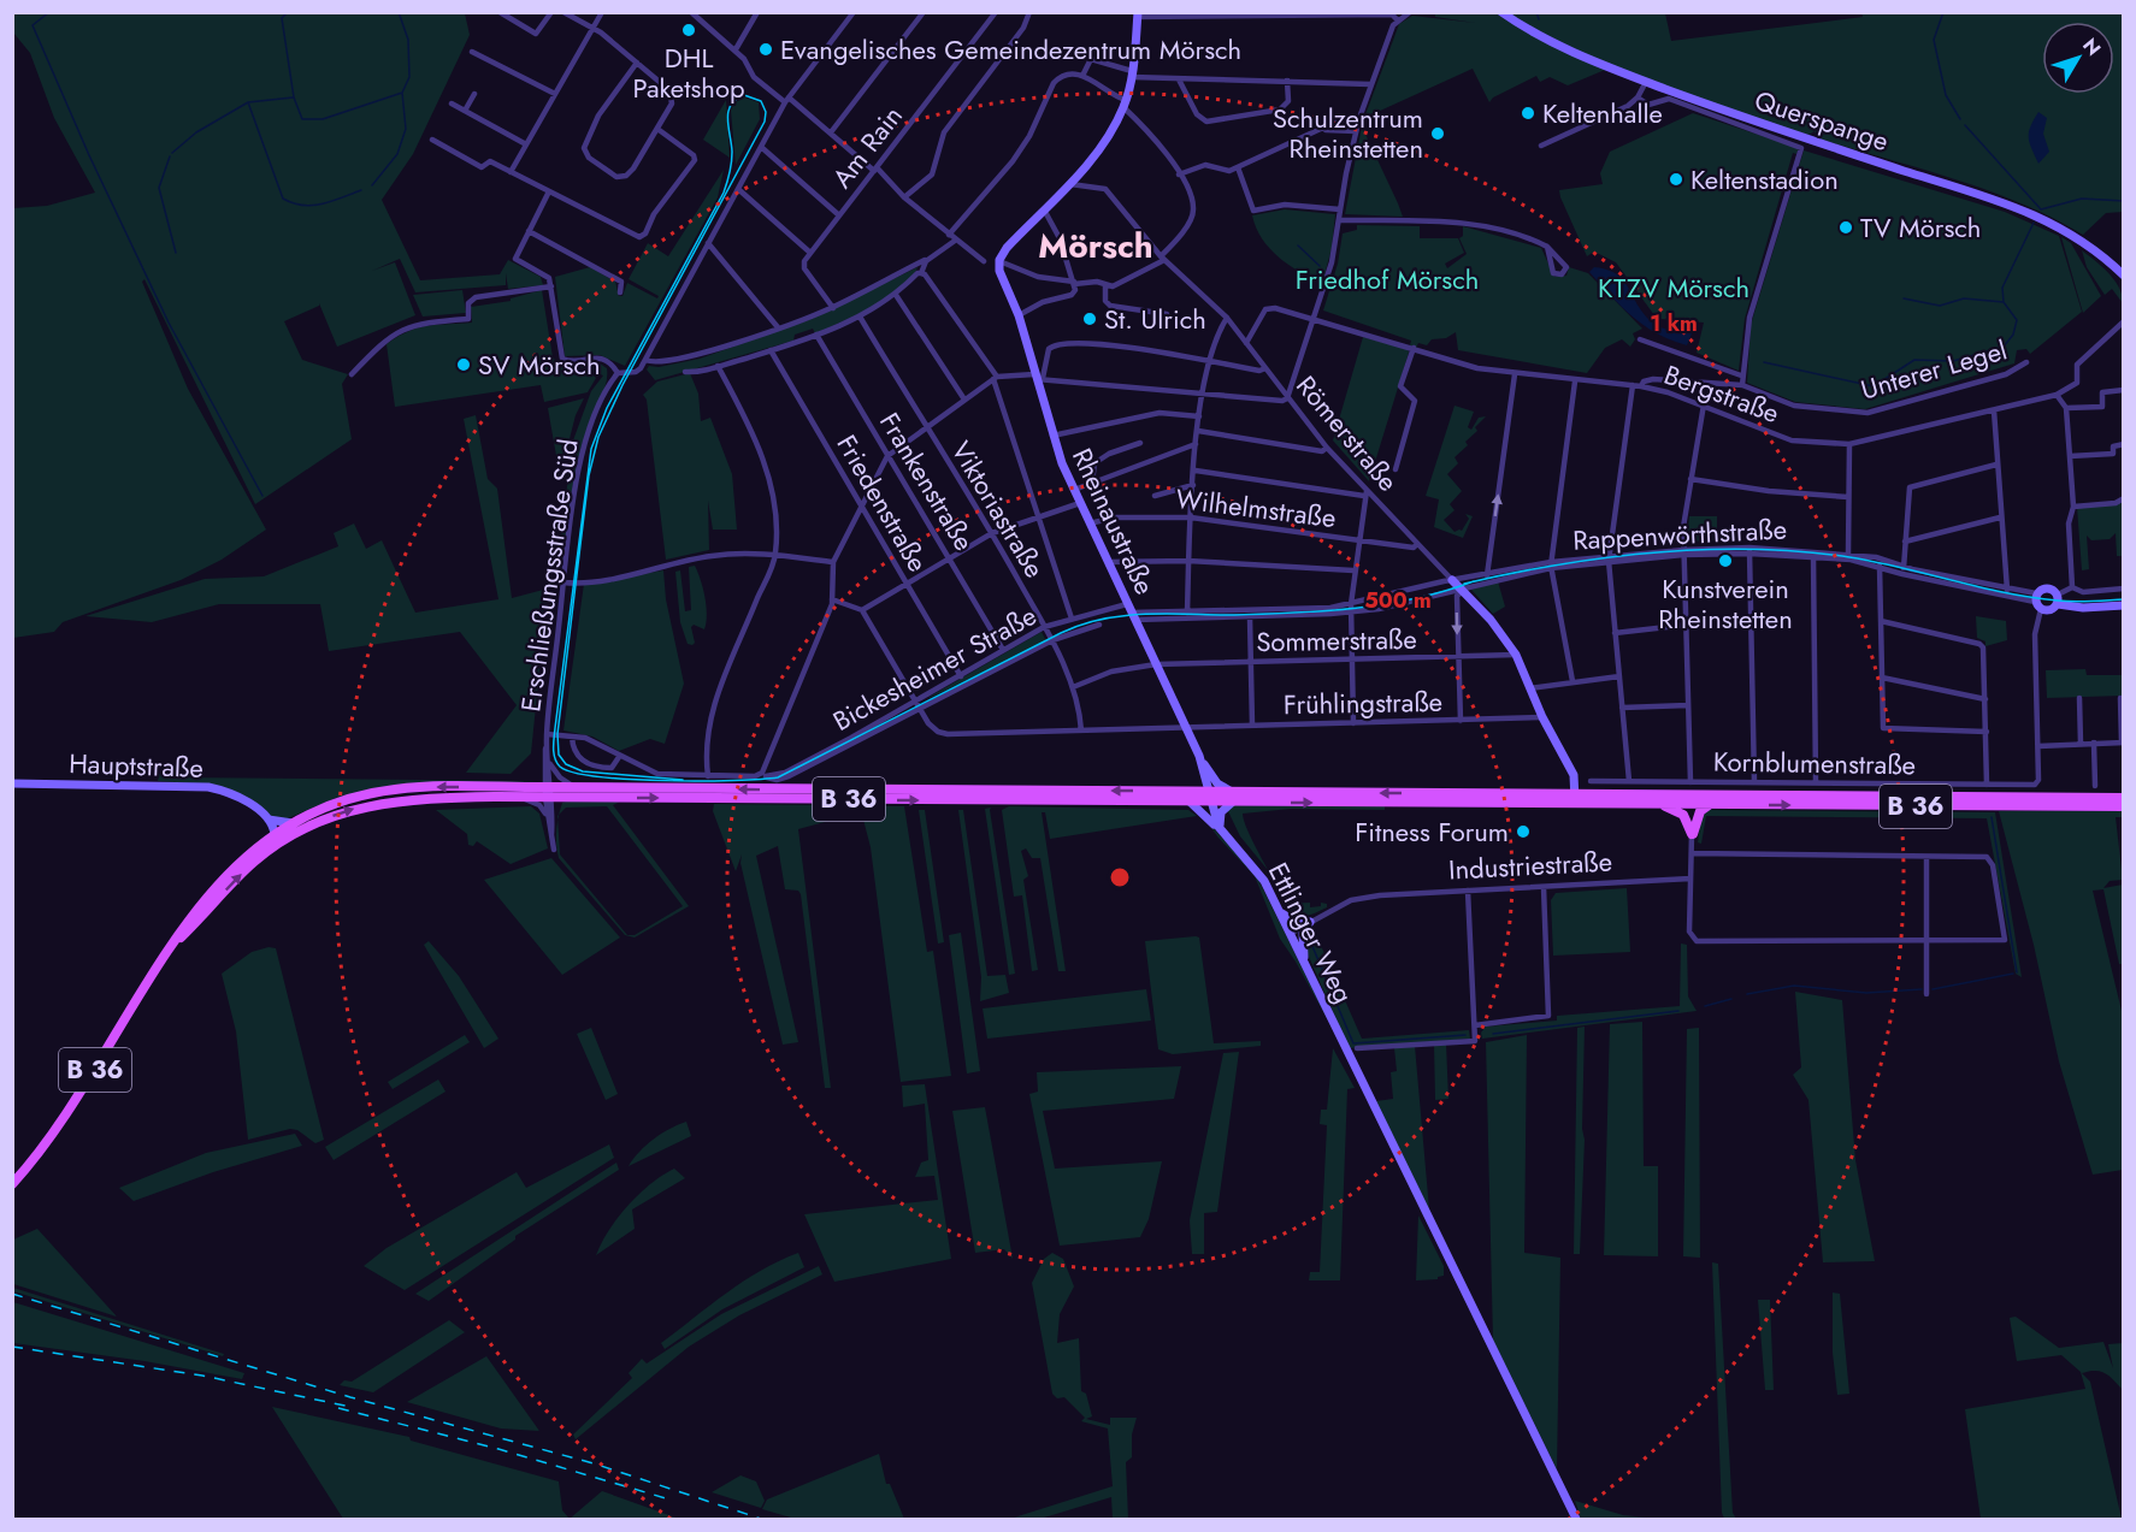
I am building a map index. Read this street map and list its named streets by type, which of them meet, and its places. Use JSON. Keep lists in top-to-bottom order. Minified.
{"streets":{"main road":["Querspange","Römerstraße","Rheinaustraße","Hauptstraße","B 36","Ettlinger Weg"],"street":["Am Rain","Unterer Legel","Bergstraße","Frankenstraße","Friedenstraße","Wilhelmstraße","Viktoriastraße","Rappenwörthstraße","Erschließungsstraße Süd","Sommerstraße","Bickesheimer Straße","Frühlingstraße","Kornblumenstraße","Industriestraße"]},"crossings":[["Unterer Legel","Bergstraße"],["Bergstraße","Römerstraße"],["Römerstraße","Wilhelmstraße"],["Römerstraße","Rappenwörthstraße"],["Römerstraße","Sommerstraße"],["Römerstraße","Frühlingstraße"],["Römerstraße","B 36"],["Frankenstraße","Bickesheimer Straße"],["Friedenstraße","Bickesheimer Straße"],["Wilhelmstraße","Rheinaustraße"],["Viktoriastraße","Sommerstraße"],["Viktoriastraße","Bickesheimer Straße"],["Viktoriastraße","Frühlingstraße"],["Rheinaustraße","Rappenwörthstraße"],["Rheinaustraße","Sommerstraße"],["Rheinaustraße","Bickesheimer Straße"],["Rheinaustraße","Frühlingstraße"],["Rheinaustraße","B 36"],["Rheinaustraße","Ettlinger Weg"],["Rappenwörthstraße","Bickesheimer Straße"],["Erschließungsstraße Süd","Bickesheimer Straße"],["Erschließungsstraße Süd","B 36"],["Bickesheimer Straße","Frühlingstraße"],["Hauptstraße","B 36"],["B 36","Ettlinger Weg"],["Industriestraße","Ettlinger Weg"]],"districts":["Mörsch"],"parks":["Friedhof Mörsch","KTZV Mörsch"],"places":["DHL Paketshop","Evangelisches Gemeindezentrum Mörsch","Keltenhalle","Schulzentrum Rheinstetten","Keltenstadion","TV Mörsch","St. Ulrich","SV Mörsch","Kunstverein Rheinstetten","Fitness Forum"],"north":"top right","rings":["1 km","500 m"]}
